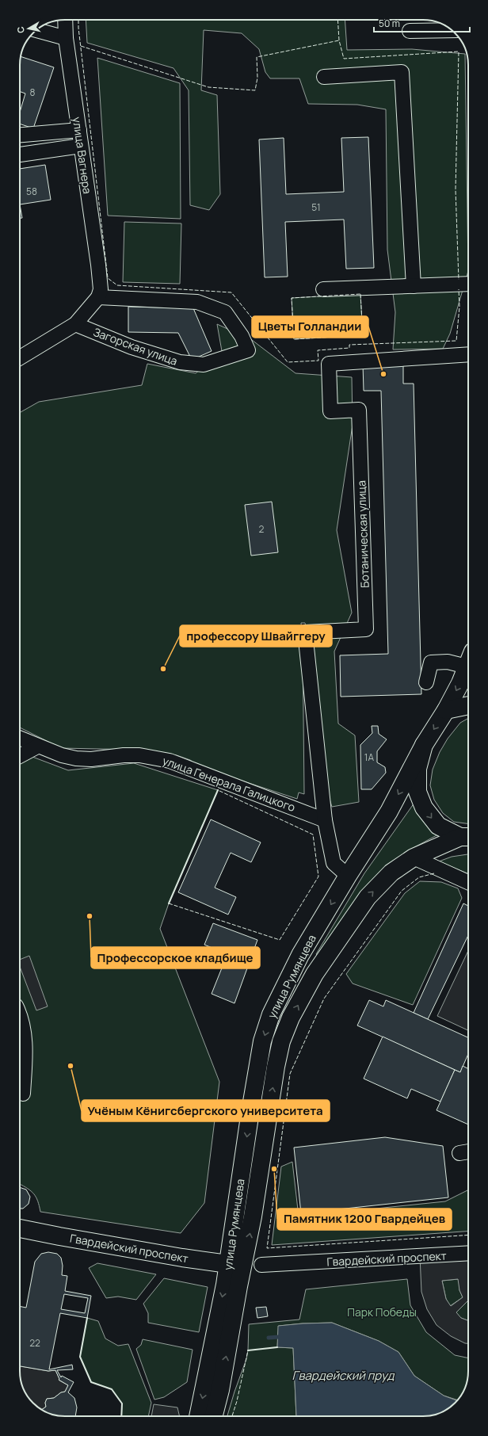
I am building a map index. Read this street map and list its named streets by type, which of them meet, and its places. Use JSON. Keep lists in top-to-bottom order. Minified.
{"streets":{"main road":["улица Румянцева","Гвардейский проспект"],"street":["улица Вагнера","Загорская улица","Ботаническая улица","улица Генерала Галицкого"]},"crossings":[["улица Вагнера","Загорская улица"],["Ботаническая улица","улица Генерала Галицкого"],["улица Румянцева","Гвардейский проспект"]],"water":["Гвардейский пруд"],"parks":["Парк Победы"],"places":["Цветы Голландии","профессору Швайггеру","Профессорское кладбище","Учёным Кёнигсбергского университета","Памятник 1200 Гвардейцев"],"house_numbers":["8","58","51","2","1А","22"],"scale_bar":"50 m","north":"left"}
